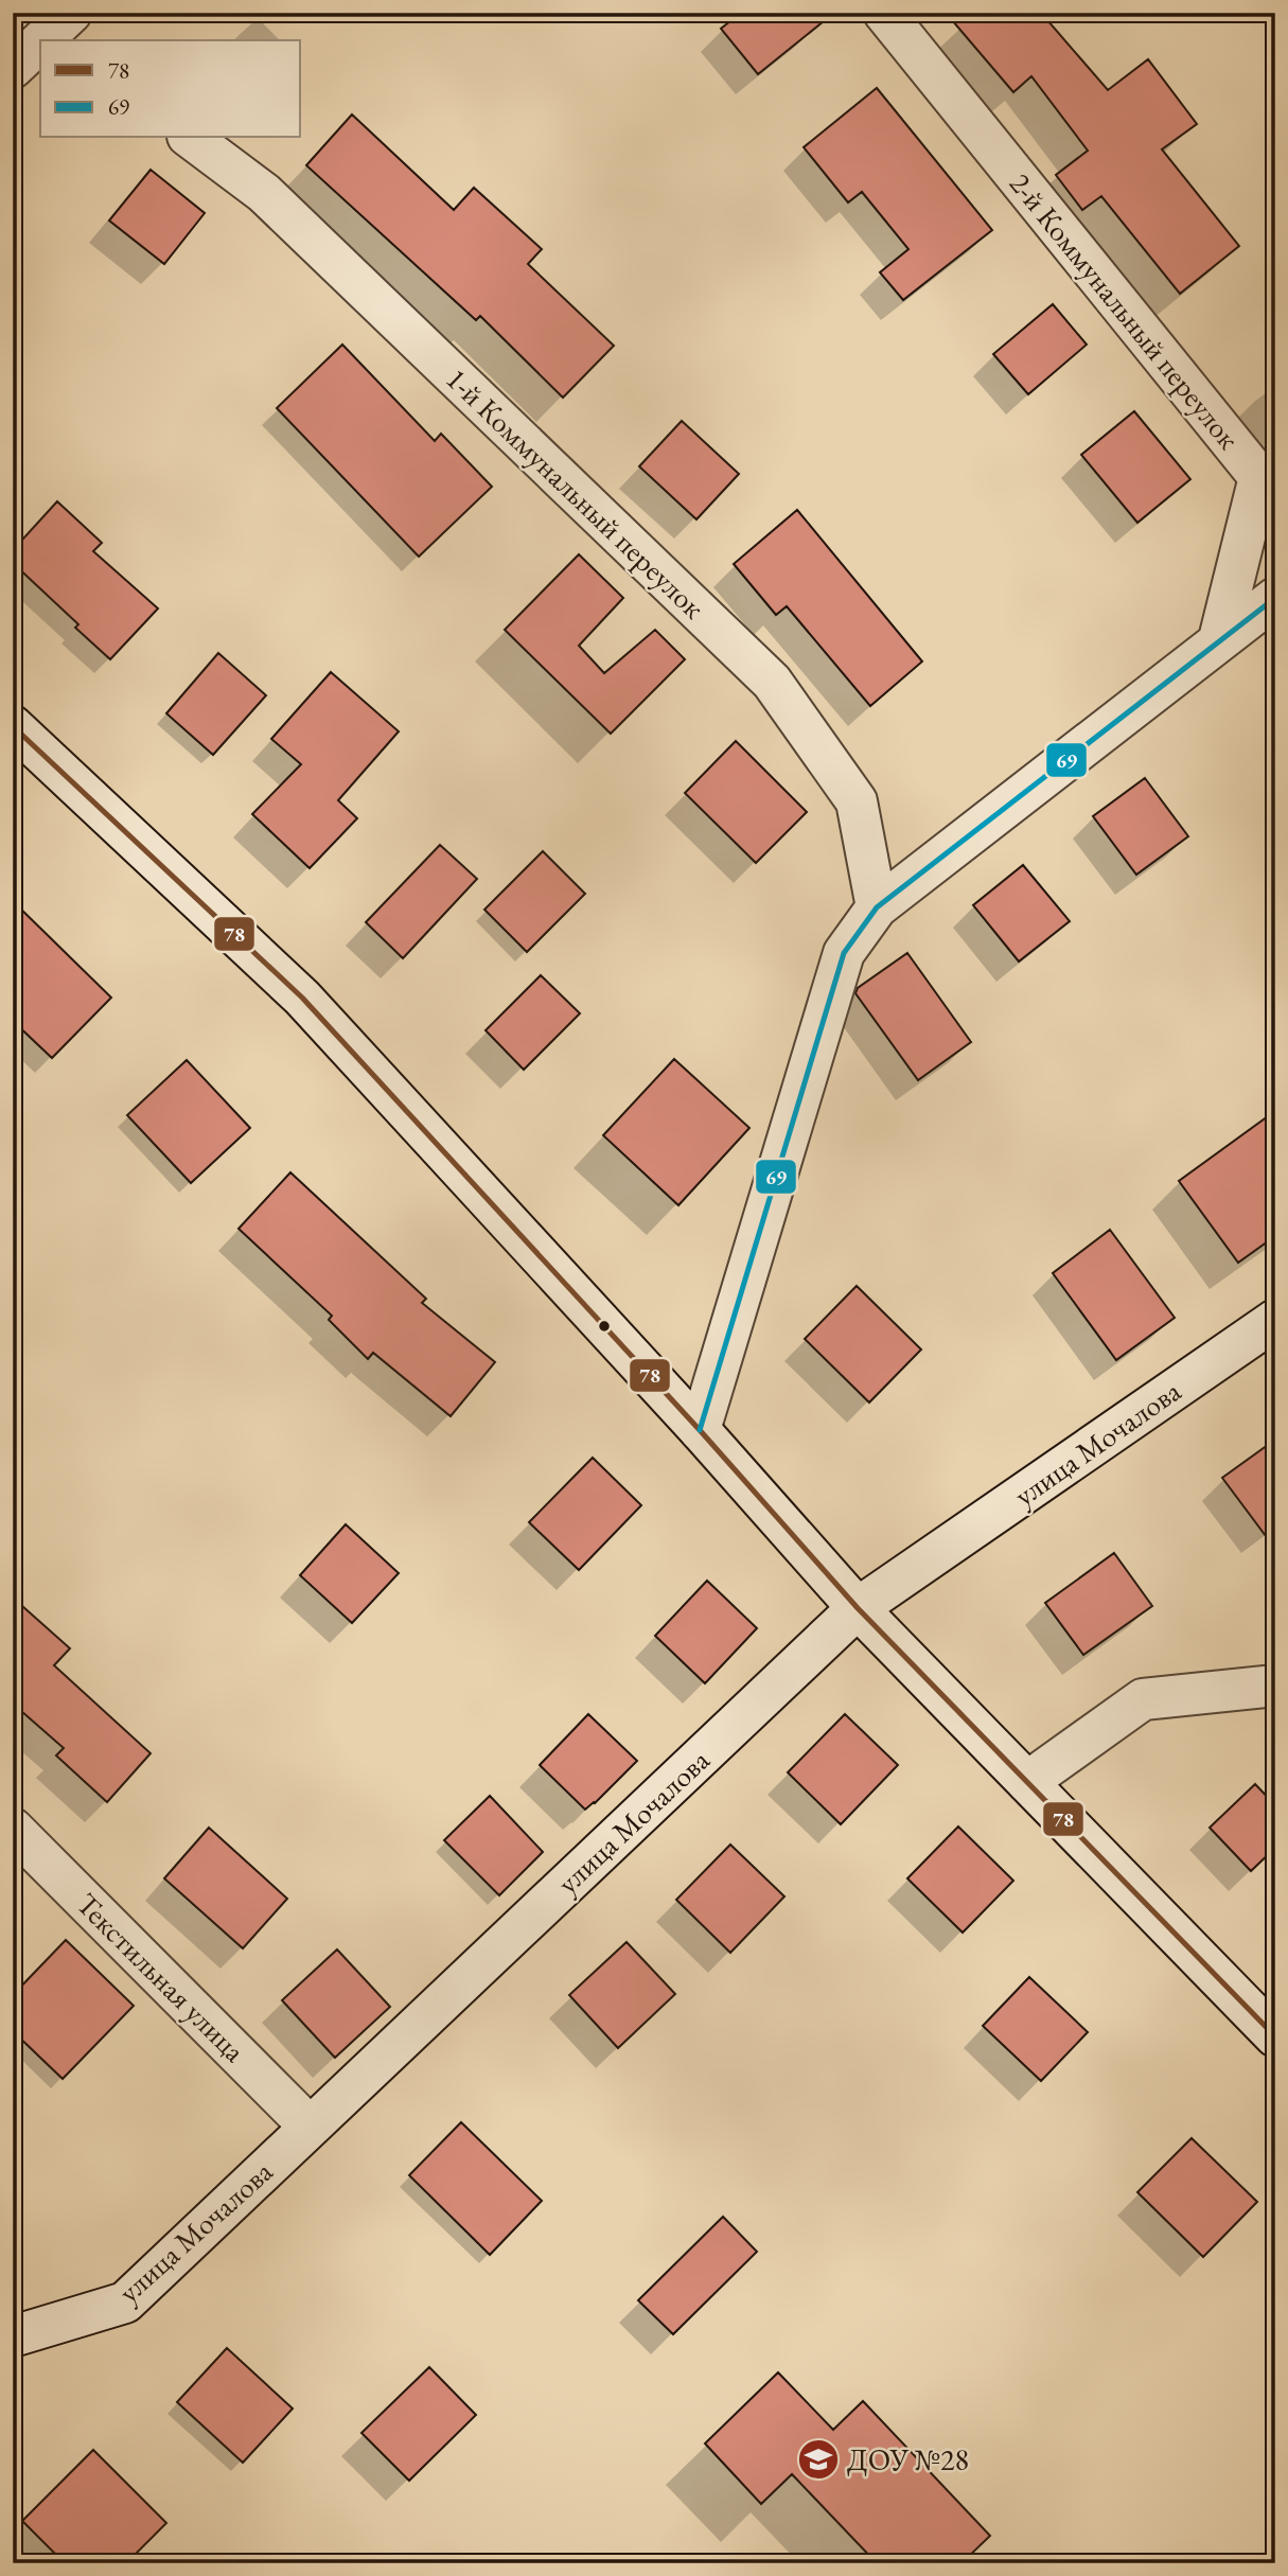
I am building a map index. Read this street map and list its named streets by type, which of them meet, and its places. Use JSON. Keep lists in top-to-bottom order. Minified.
{"streets":{"street":["2-й Коммунальный переулок","1-й Коммунальный переулок","улица Мочалова","Текстильная улица"]},"crossings":[["улица Мочалова","Текстильная улица"]],"places":{"school or university":["ДОУ №28"]},"lines":["transit line 69","transit line 78"],"legend":["78","69"]}
